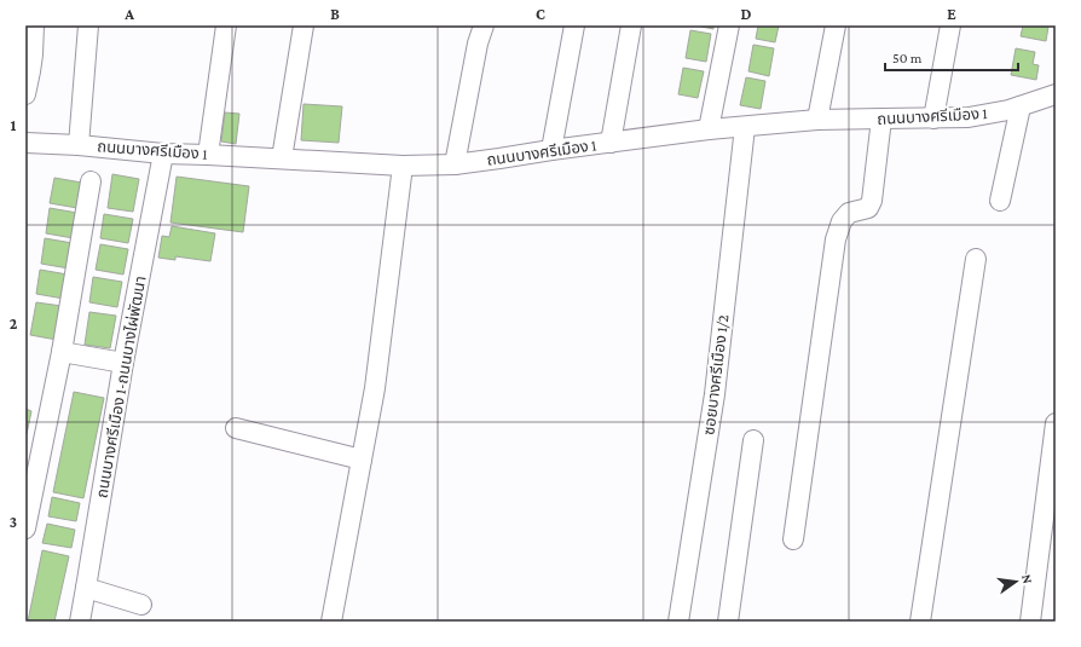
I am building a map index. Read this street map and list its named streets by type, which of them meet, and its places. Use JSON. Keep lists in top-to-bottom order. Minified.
{"streets":{"street":["ถนนบางศรีเมือง 1","ซอยบางศรีเมือง 1/2","ถนนบางศรีเมือง 1-ถนนบางไผ่พัฒนา"]},"crossings":[["ถนนบางศรีเมือง 1","ซอยบางศรีเมือง 1/2"],["ถนนบางศรีเมือง 1","ถนนบางศรีเมือง 1-ถนนบางไผ่พัฒนา"]],"scale_bar":"50 m","north":"right","grid":{"columns":["A","B","C","D","E"],"rows":["1","2","3"]}}
